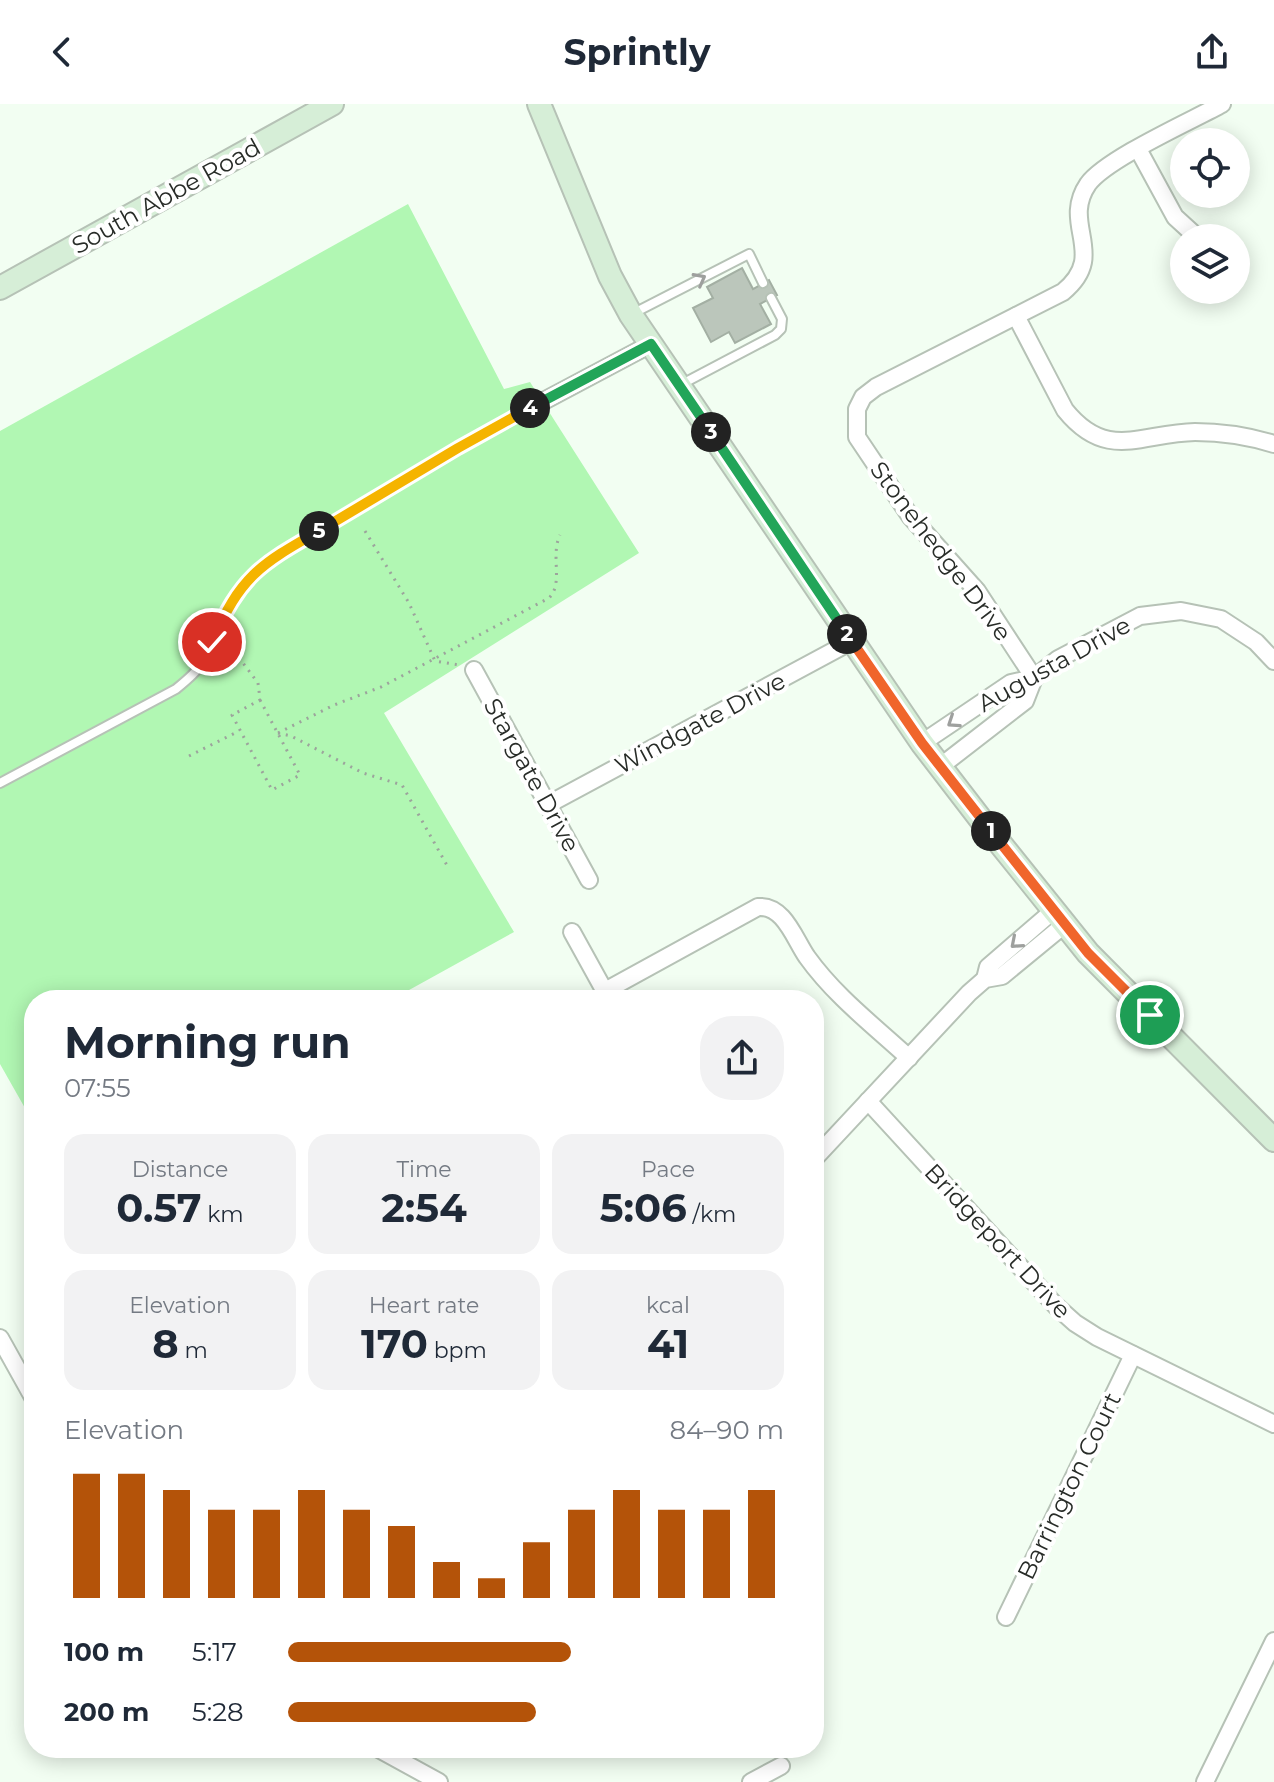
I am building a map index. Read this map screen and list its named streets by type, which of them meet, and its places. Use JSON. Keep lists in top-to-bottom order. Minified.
{"streets":{"street":["South Abbe Road","Stonehedge Drive","Augusta Drive","Windgate Drive","Stargate Drive","Bridgeport Drive","Barrington Court"]},"crossings":[["Stonehedge Drive","Augusta Drive"],["Windgate Drive","Stargate Drive"],["Bridgeport Drive","Barrington Court"]],"page":{"header":"Sprintly","pins":["4","3","5","2","1"],"heading":["Morning run","07:55"],"stats":[["Distance","0.57 km"],["Time","2:54"],["Pace","5:06 /km"],["Elevation","8 m"],["Heart rate","170 bpm"],["kcal","41"]],"chart":["Elevation","84–90 m"],"list":[{"name":"100 m","note":"5:17"},{"name":"200 m","note":"5:28"}]}}
